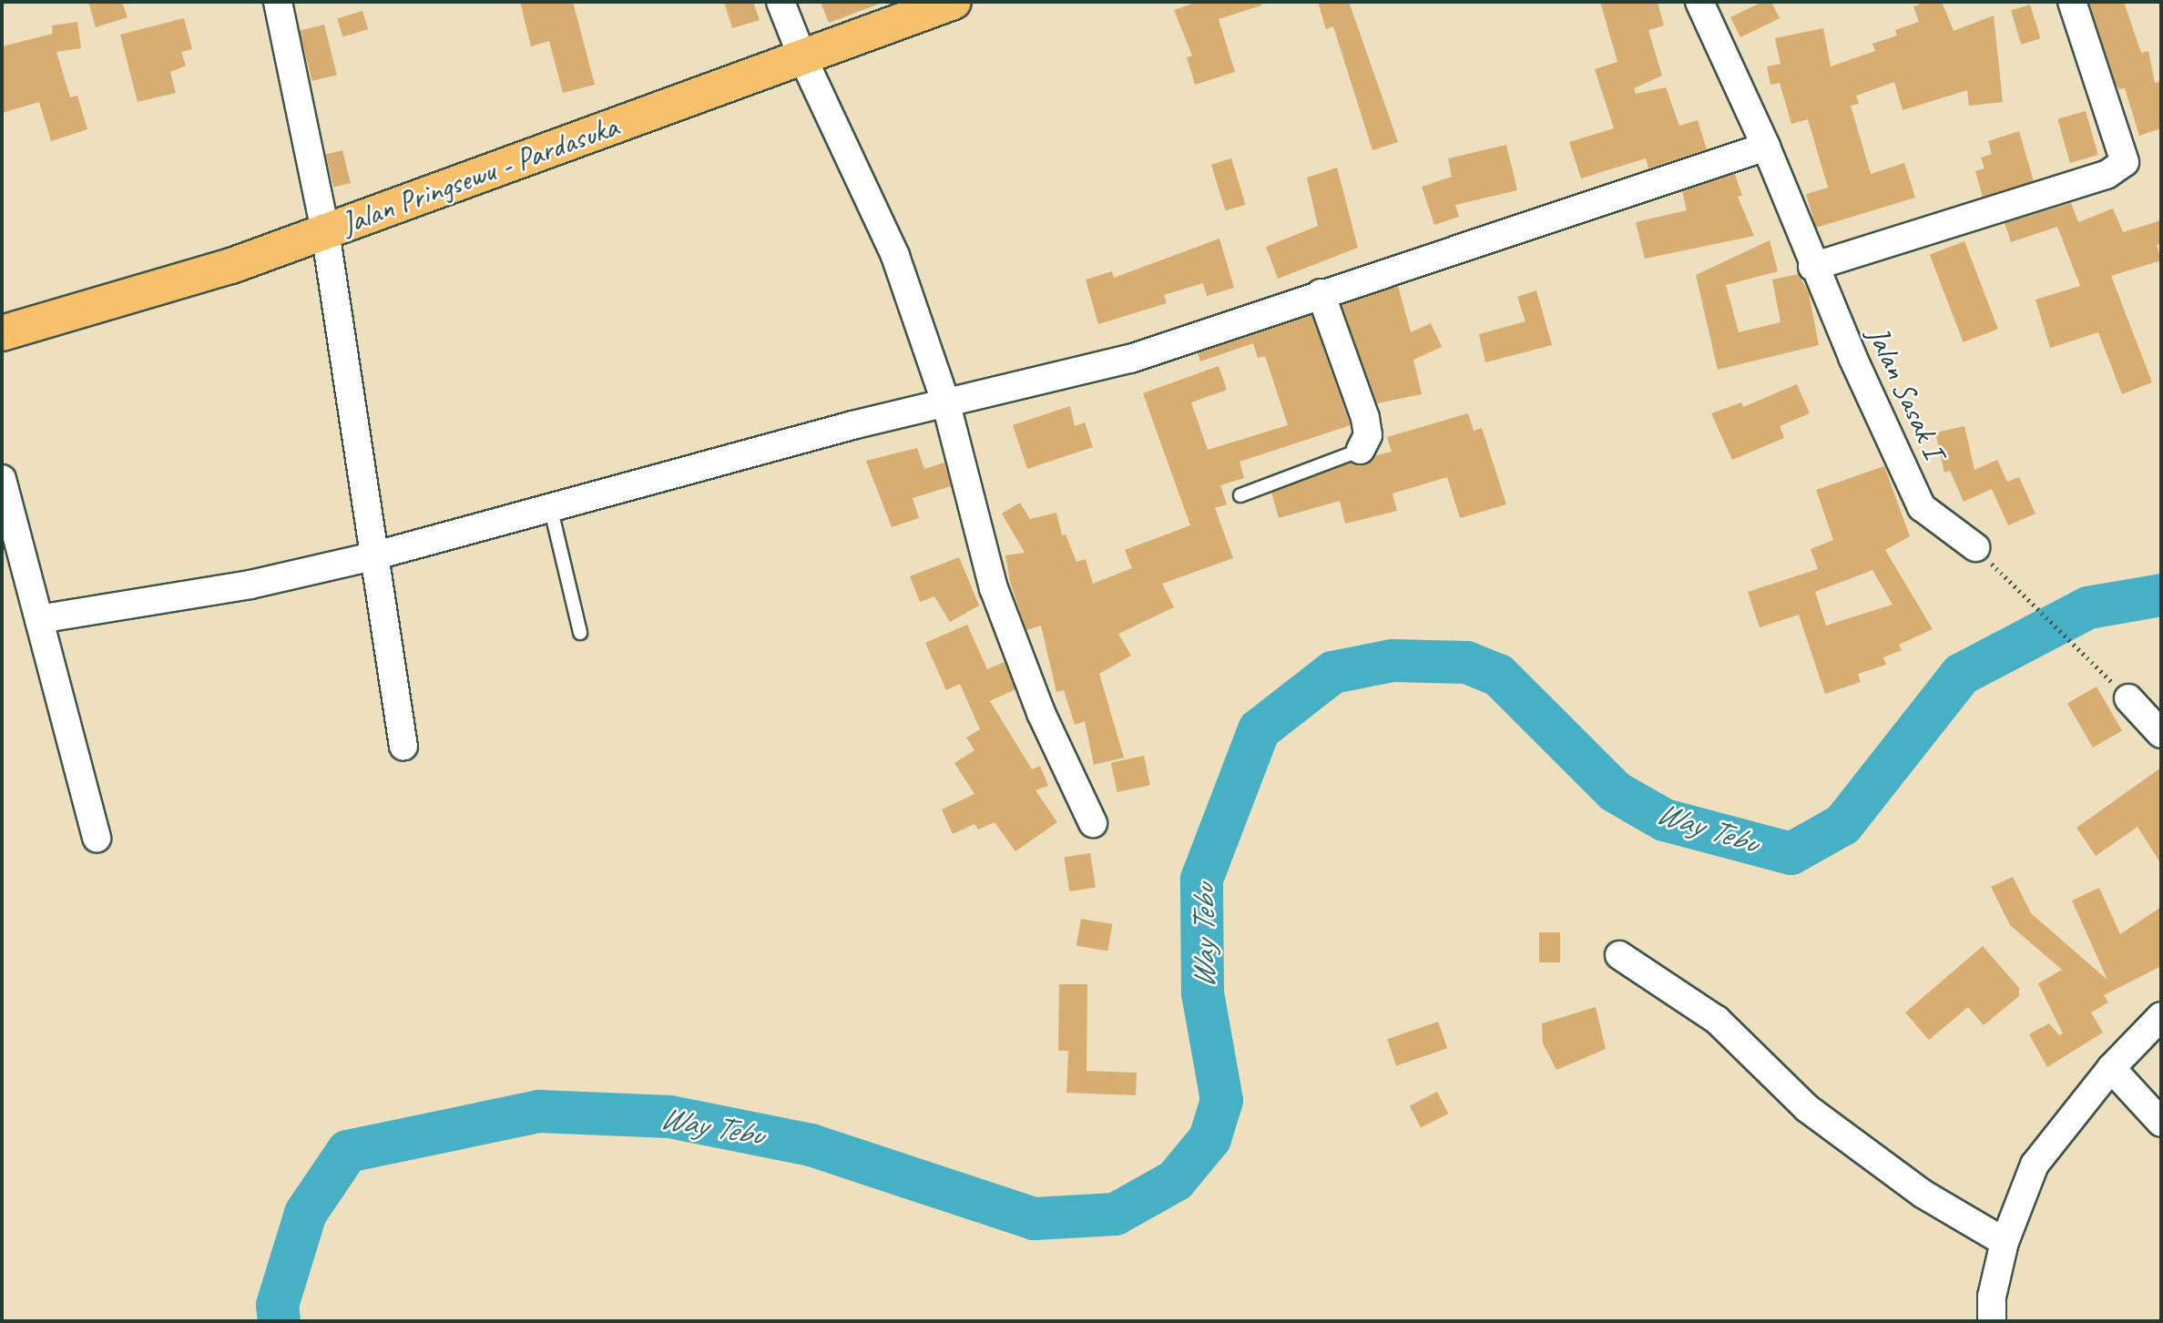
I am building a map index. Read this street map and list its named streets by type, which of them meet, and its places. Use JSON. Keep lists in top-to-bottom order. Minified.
{"streets":{"main road":["Jalan Pringsewu - Pardasuka"],"street":["Jalan Sasak I"]},"water":["Way Tebu"]}
